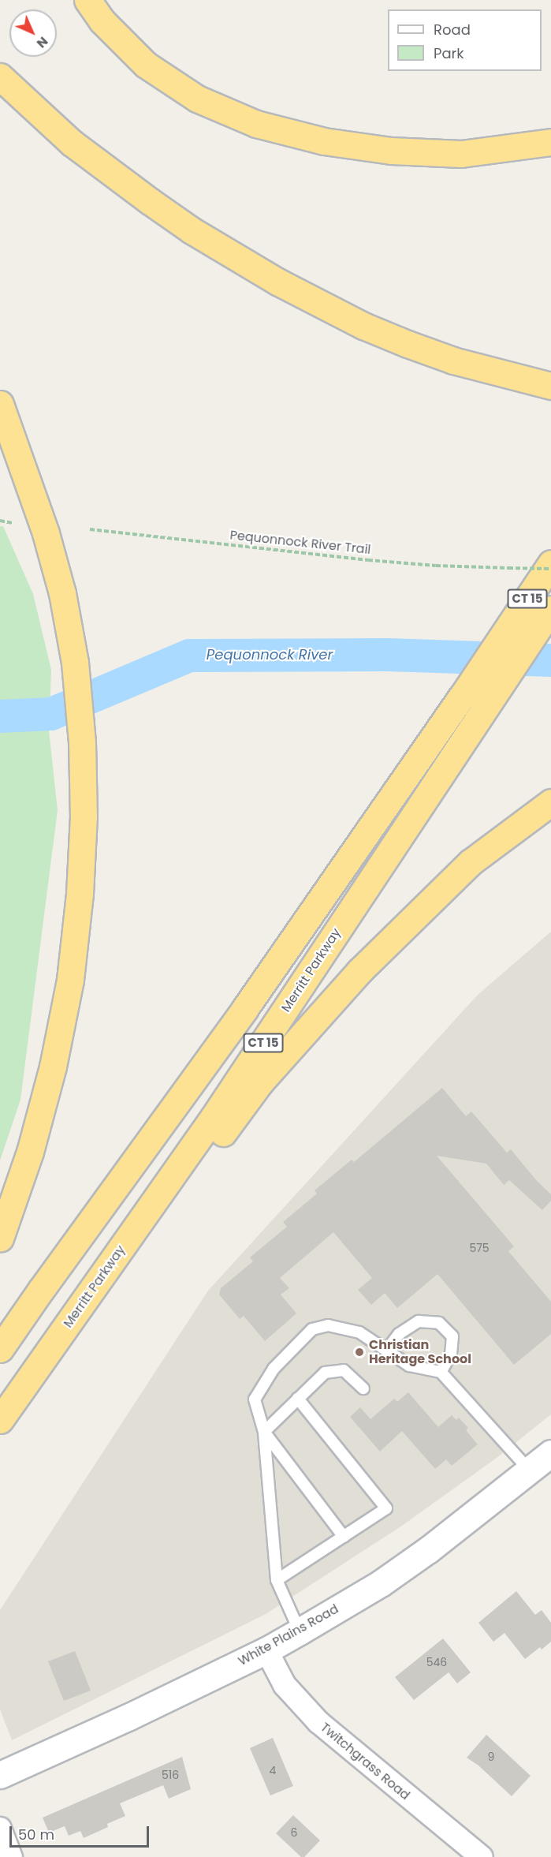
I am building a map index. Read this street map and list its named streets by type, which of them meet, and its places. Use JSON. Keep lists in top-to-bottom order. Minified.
{"streets":{"highway":["CT 15","Merritt Parkway"],"main road":["White Plains Road"],"street":["Twitchgrass Road"],"path":["Pequonnock River Trail"]},"crossings":[["White Plains Road","Twitchgrass Road"]],"water":["Pequonnock River"],"places":["Christian Heritage School"],"house_numbers":["575","546","9","4","516","6"],"legend":["Road","Park"],"scale_bar":"50 m","north":"bottom right"}
